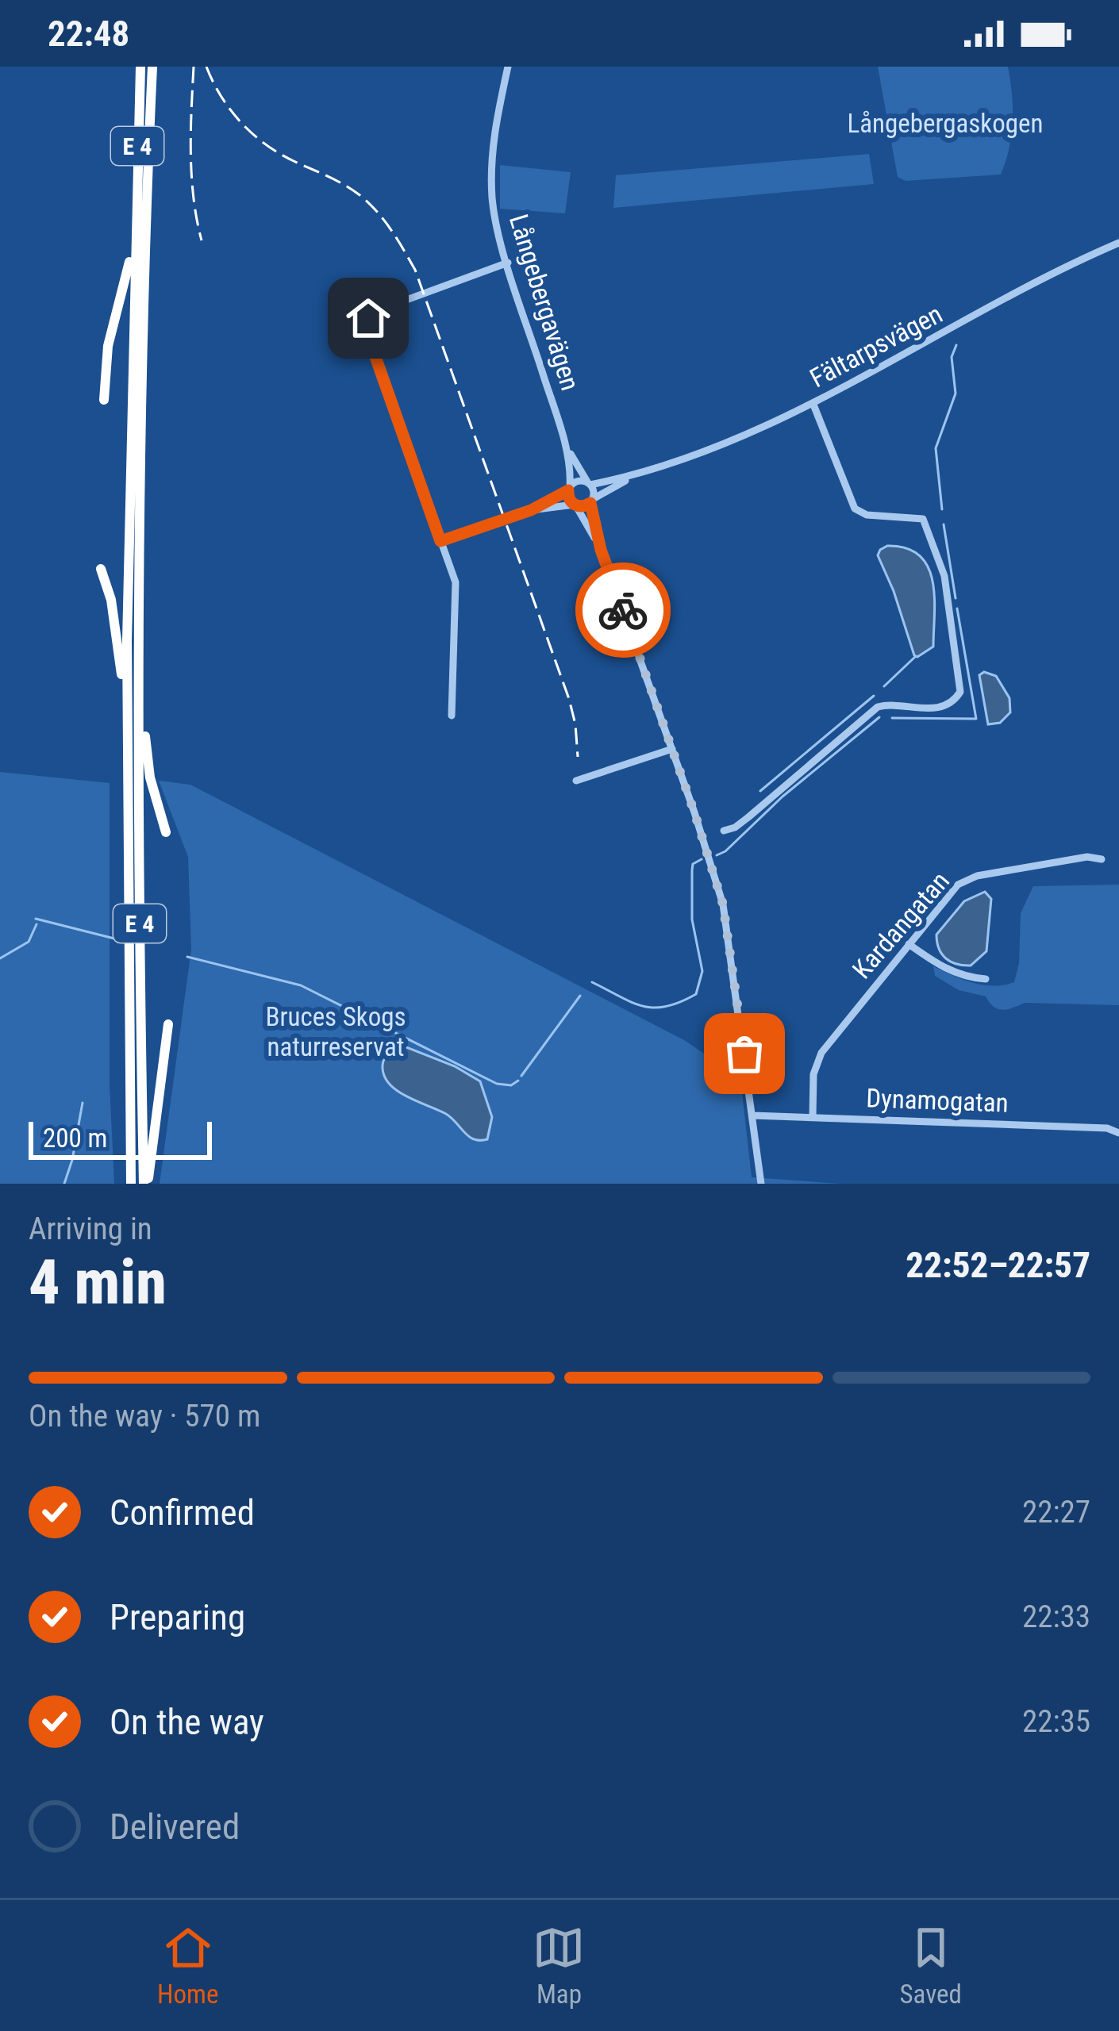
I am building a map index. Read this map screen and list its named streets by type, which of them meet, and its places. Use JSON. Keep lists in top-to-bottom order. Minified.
{"streets":{"highway":["E 4"],"street":["Långebergavägen","Fältarpsvägen","Kardangatan","Dynamogatan"]},"crossings":[["Långebergavägen","Fältarpsvägen"],["Kardangatan","Dynamogatan"]],"parks":["Långebergaskogen","Bruces Skogs naturreservat"],"scale_bar":"200 m","page":{"status":"22:48","scale":"200 m","heading":["4 min","Arriving in","22:52–22:57"],"bar":"On the way · 570 m","list":[["Confirmed","22:27"],["Preparing","22:33"],["On the way","22:35"],"Delivered"],"tabs":["Home","Map","Saved"]}}
